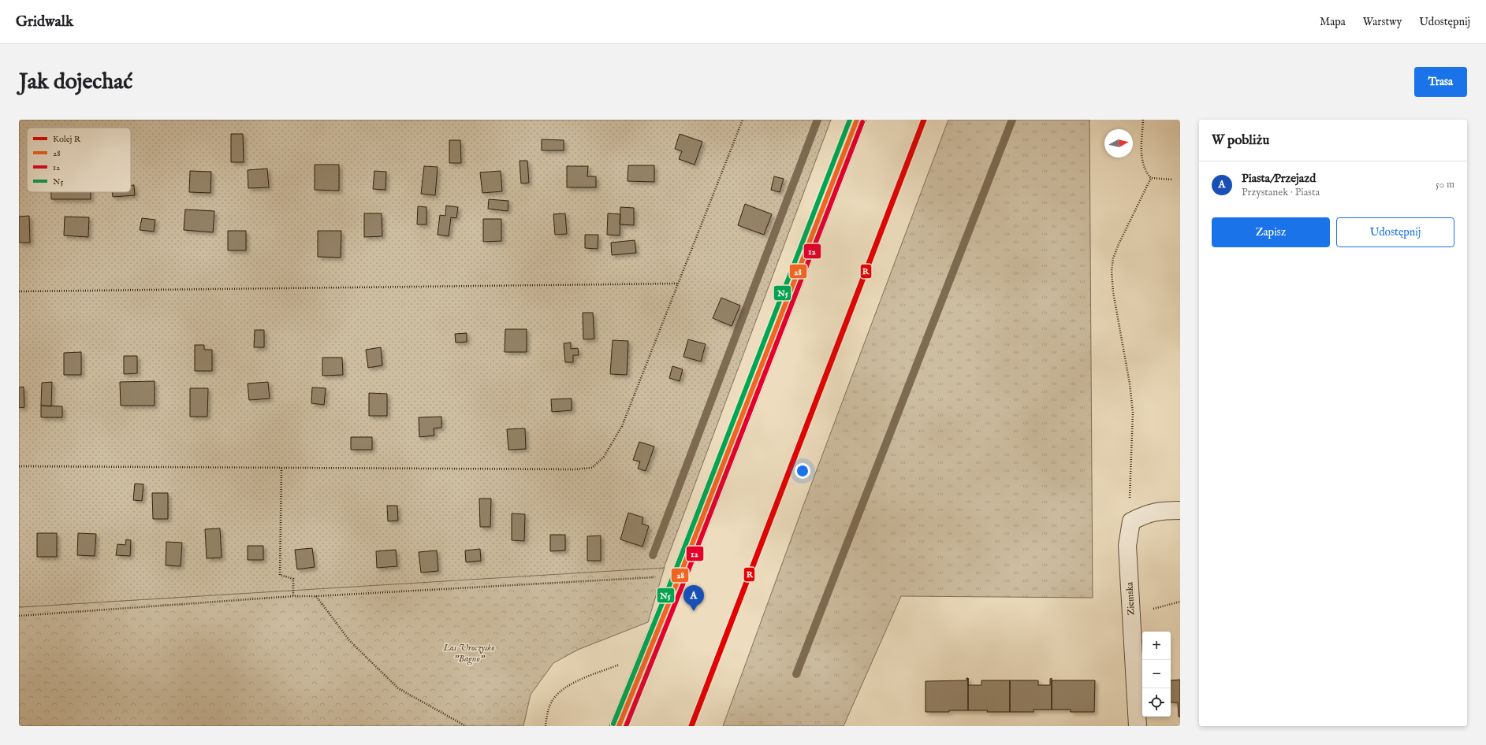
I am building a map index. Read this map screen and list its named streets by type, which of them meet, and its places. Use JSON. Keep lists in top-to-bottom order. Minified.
{"streets":{"street":["Ziemska"]},"parks":["Las Uroczysko \"Bagno\""],"lines":["rail line R","transit line 28","transit line N5","transit line 12"],"legend":["Kolej R","28","12","N5"],"north":"right","page":{"header":"Gridwalk","nav":["Mapa","Warstwy","Udostępnij"],"buttons":["Trasa",["Zapisz","Udostępnij"]],"title":"Jak dojechać","heading":"W pobliżu","list":[{"mark":"A","name":"Piasta/Przejazd","note":"Przystanek · Piasta","value":"50 m"}],"pins":"A","map_buttons":["+","−"]}}
